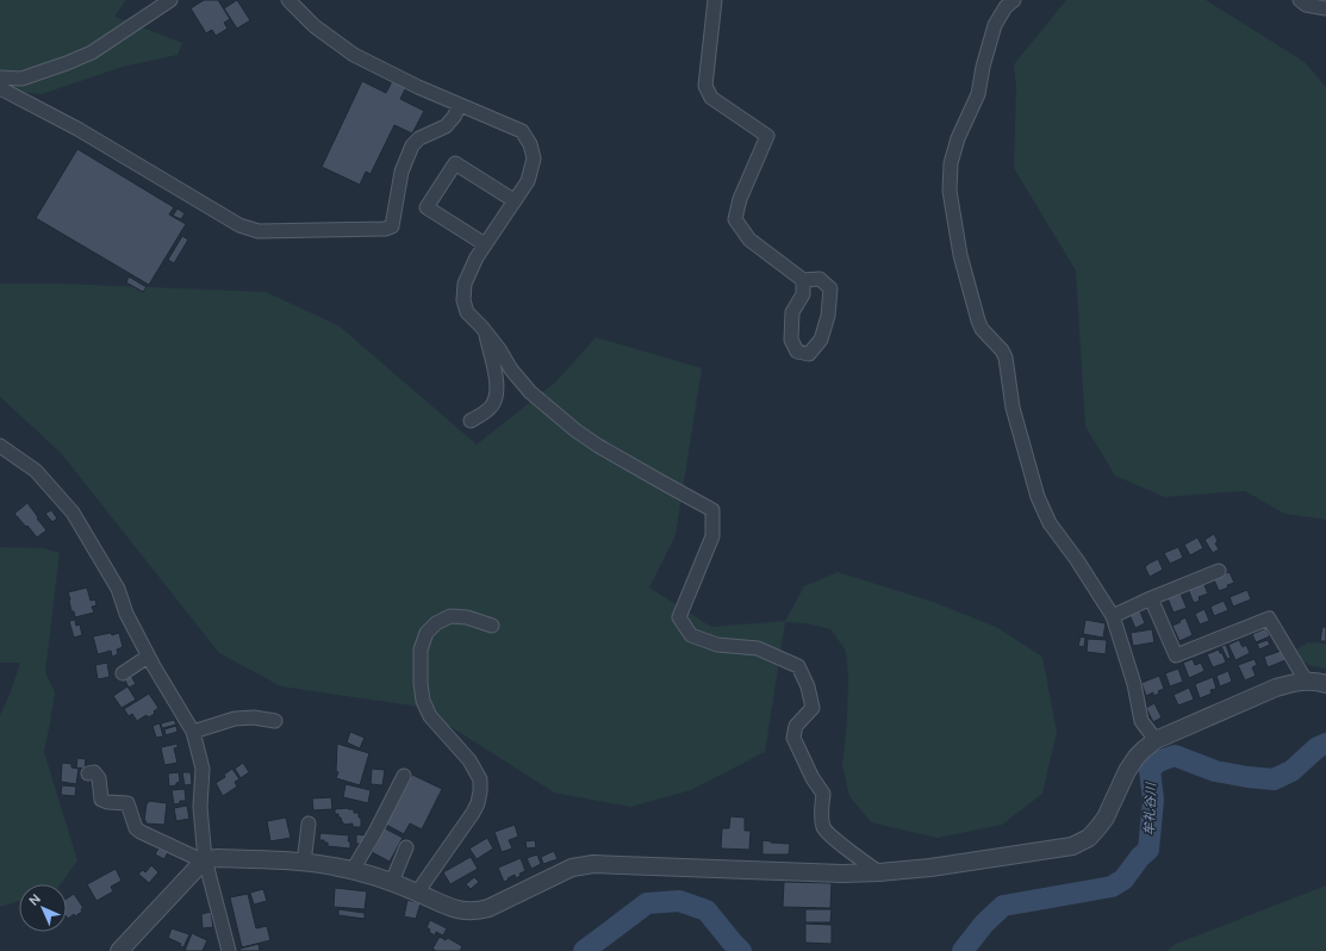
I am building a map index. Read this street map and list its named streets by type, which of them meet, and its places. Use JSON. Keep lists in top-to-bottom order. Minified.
{"water":["牟礼谷川"],"north":"top left"}
